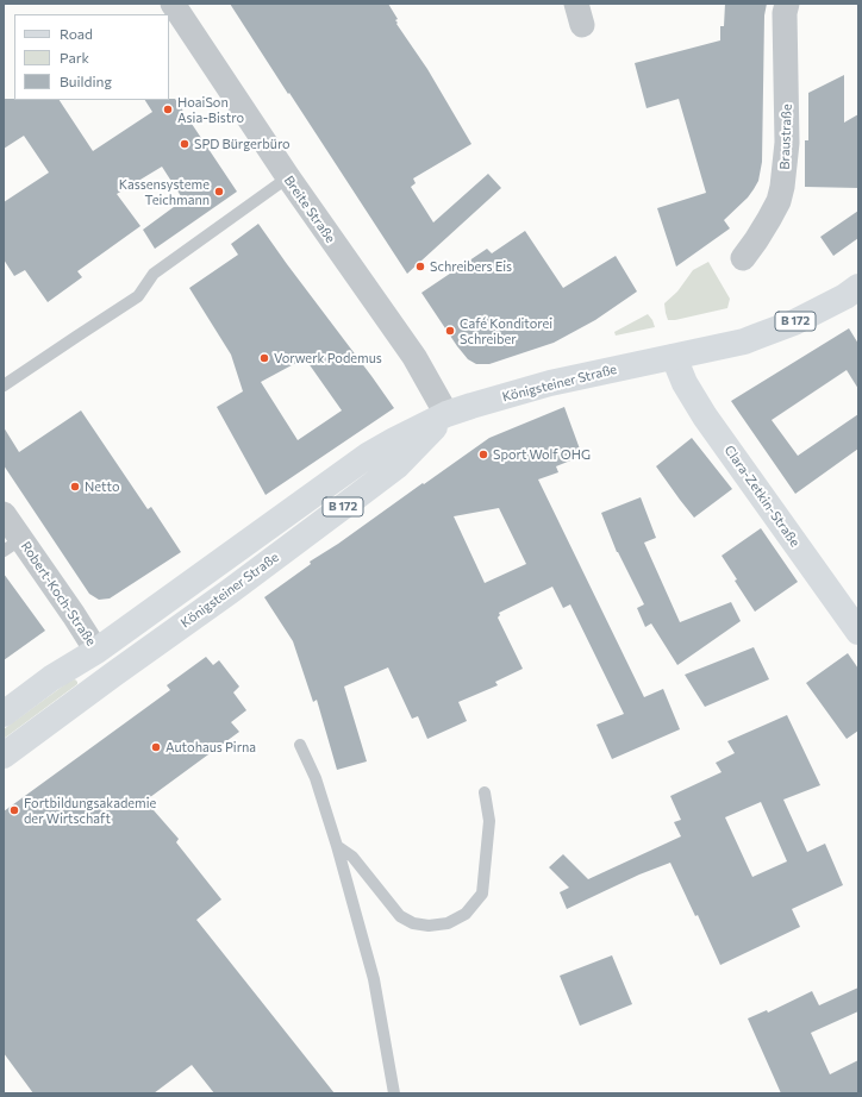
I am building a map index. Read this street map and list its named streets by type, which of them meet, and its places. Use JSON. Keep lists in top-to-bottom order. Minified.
{"streets":{"main road":["B 172","Königsteiner Straße","Clara-Zetkin-Straße"],"street":["Braustraße","Breite Straße","Robert-Koch-Straße"]},"crossings":[["Breite Straße","Königsteiner Straße"],["B 172","Königsteiner Straße"],["B 172","Clara-Zetkin-Straße"],["Königsteiner Straße","Clara-Zetkin-Straße"],["Königsteiner Straße","Robert-Koch-Straße"]],"places":["HoaiSon Asia-Bistro","SPD Bürgerbüro","Kassensysteme Teichmann","Schreibers Eis","Café Konditorei Schreiber","Vorwerk Podemus","Sport Wolf OHG","Netto","Autohaus Pirna","Fortbildungsakademie der Wirtschaft"],"legend":["Road","Park","Building"]}
